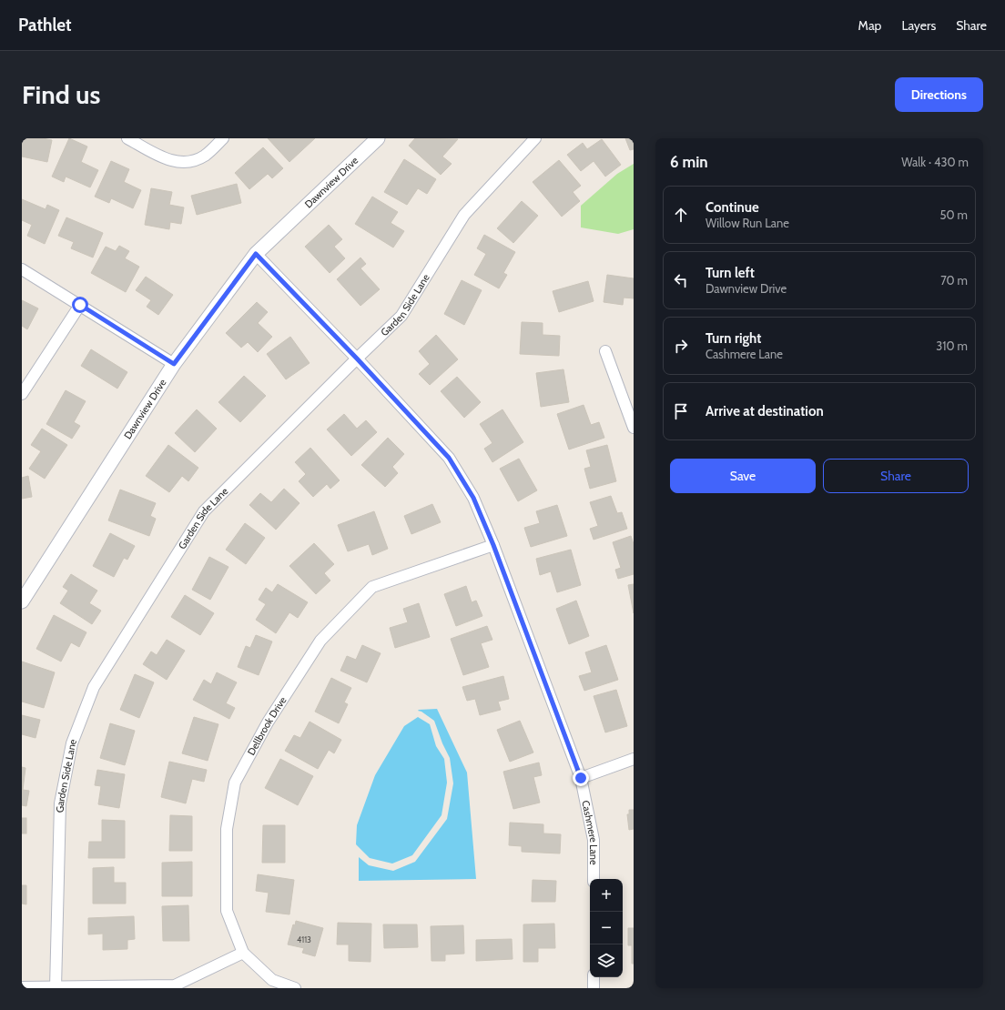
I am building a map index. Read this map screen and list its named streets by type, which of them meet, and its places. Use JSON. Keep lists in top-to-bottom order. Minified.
{"streets":{"street":["Dawnview Drive","Garden Side Lane","Dellbrook Drive","Cashmere Lane"]},"crossings":[["Dawnview Drive","Cashmere Lane"],["Garden Side Lane","Cashmere Lane"],["Dellbrook Drive","Cashmere Lane"]],"house_numbers":["4113"],"page":{"header":"Pathlet","nav":["Map","Layers","Share"],"buttons":["Directions",["Save","Share"]],"title":"Find us","heading":["6 min","Walk · 430 m"],"list":[["Continue","Willow Run Lane","50 m"],["Turn left","Dawnview Drive","70 m"],["Turn right","Cashmere Lane","310 m"],"Arrive at destination"],"map_buttons":["+","−"]}}
